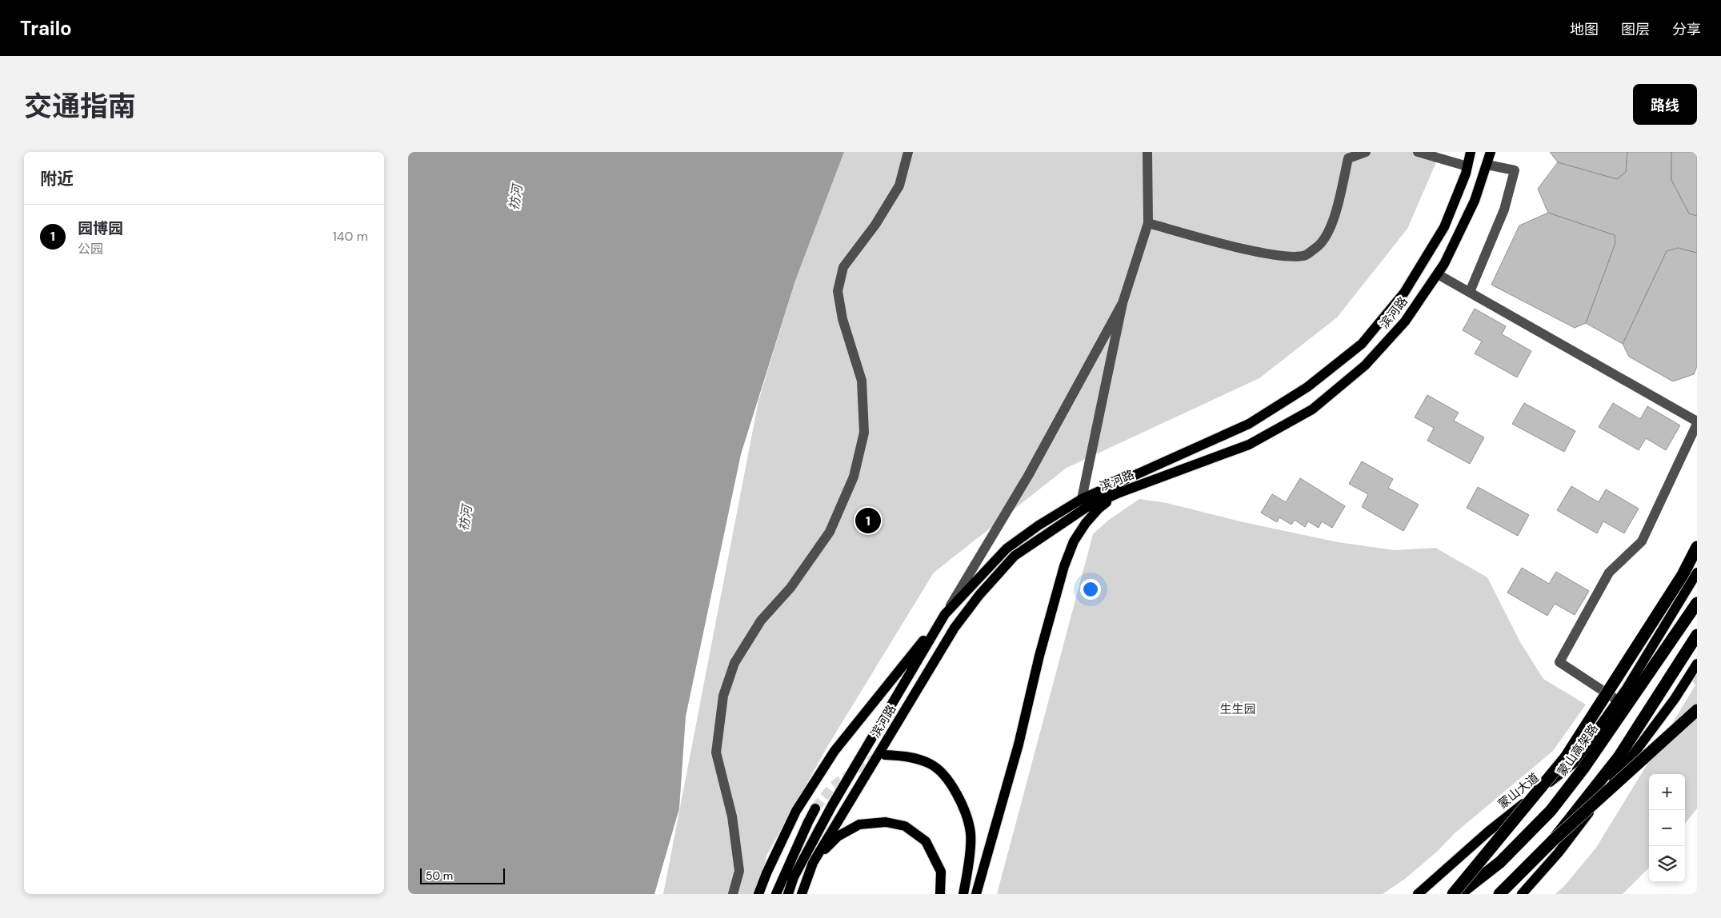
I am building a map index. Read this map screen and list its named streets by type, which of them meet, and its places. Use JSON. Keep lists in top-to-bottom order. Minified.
{"streets":{"highway":["蒙山高架路"],"main road":["滨河路","蒙山大道"]},"water":["祊河"],"parks":["生生园"],"scale_bar":"50 m","page":{"header":"Trailo","nav":["地图","图层","分享"],"title":"交通指南","buttons":"路线","heading":"附近","list":[{"mark":"1","name":"园博园","note":"公园","value":"140 m"}],"pins":"1","map_buttons":["+","−"],"scale":"50 m"}}
